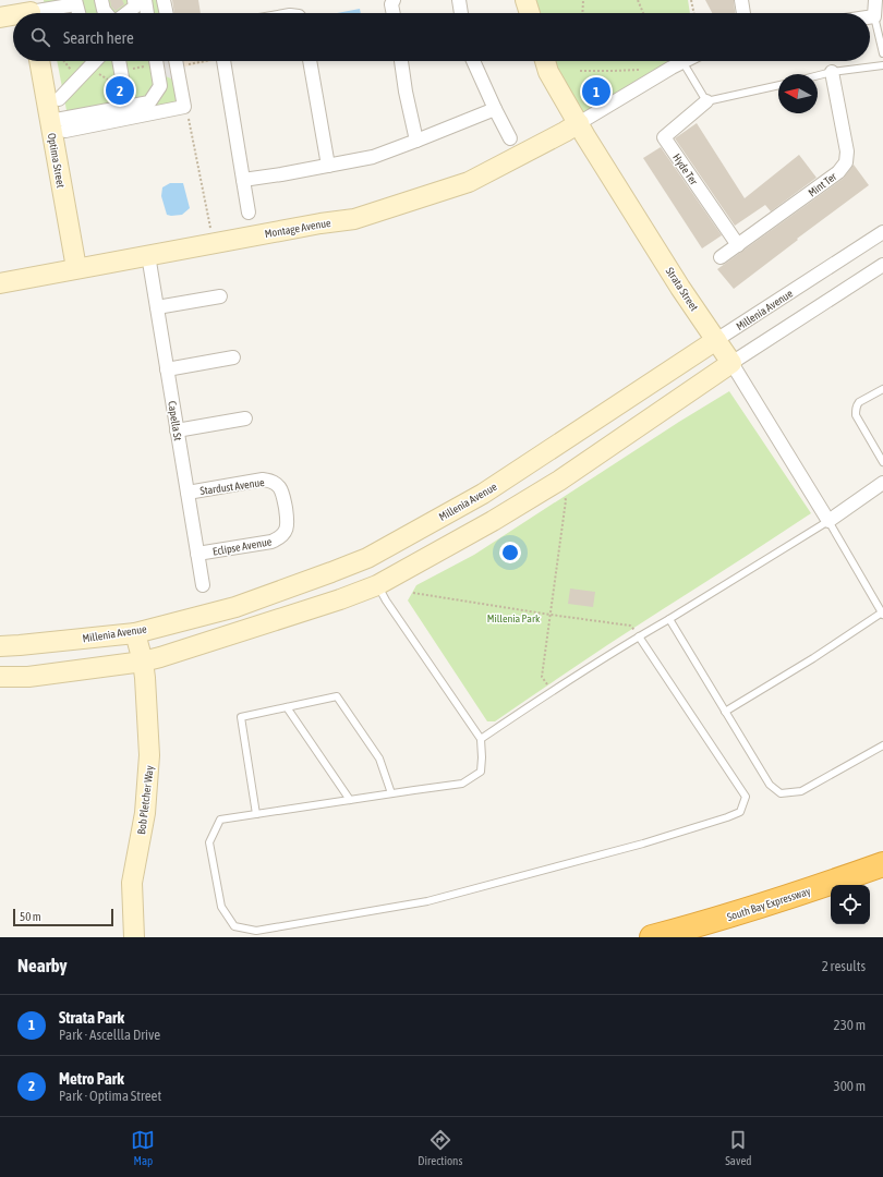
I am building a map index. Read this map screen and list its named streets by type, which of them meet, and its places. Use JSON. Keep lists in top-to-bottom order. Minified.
{"streets":{"highway":["South Bay Expressway"],"street":["Optima Street","Hyde Ter","Mint Ter","Montage Avenue","Strata Street","Millenia Avenue","Capella St","Stardust Avenue","Eclipse Avenue","Bob Pletcher Way"]},"crossings":[["Optima Street","Montage Avenue"],["Hyde Ter","Mint Ter"],["Montage Avenue","Strata Street"],["Montage Avenue","Capella St"],["Strata Street","Millenia Avenue"],["Millenia Avenue","Bob Pletcher Way"],["Capella St","Stardust Avenue"],["Capella St","Eclipse Avenue"],["Stardust Avenue","Eclipse Avenue"]],"parks":["Millenia Park"],"scale_bar":"50 m","north":"left","page":{"search":"Search here","pins":["2","1"],"scale":"50 m","heading":["Nearby","2 results"],"list":[{"mark":"1","name":"Strata Park","note":"Park · Ascellla Drive","value":"230 m"},{"mark":"2","name":"Metro Park","note":"Park · Optima Street","value":"300 m"}],"nav":["Map","Directions","Saved"]}}
